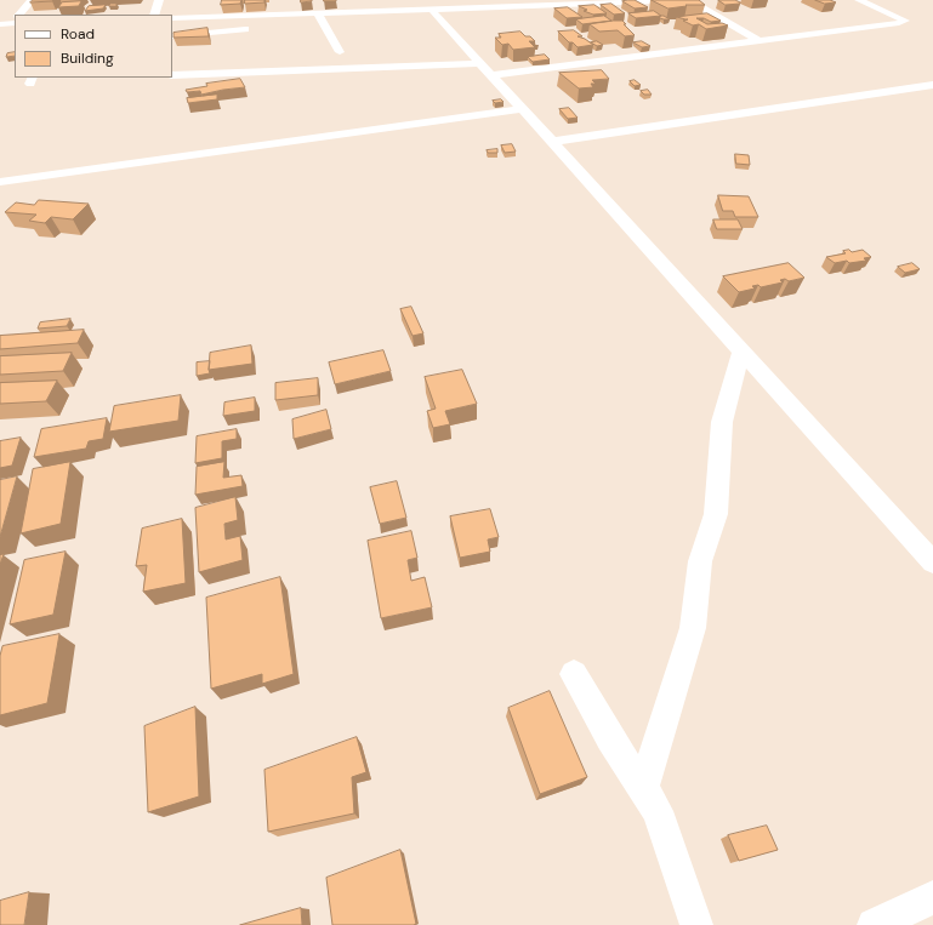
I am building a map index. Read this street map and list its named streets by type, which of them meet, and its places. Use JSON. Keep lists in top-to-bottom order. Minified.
{"legend":["Road","Building"]}
